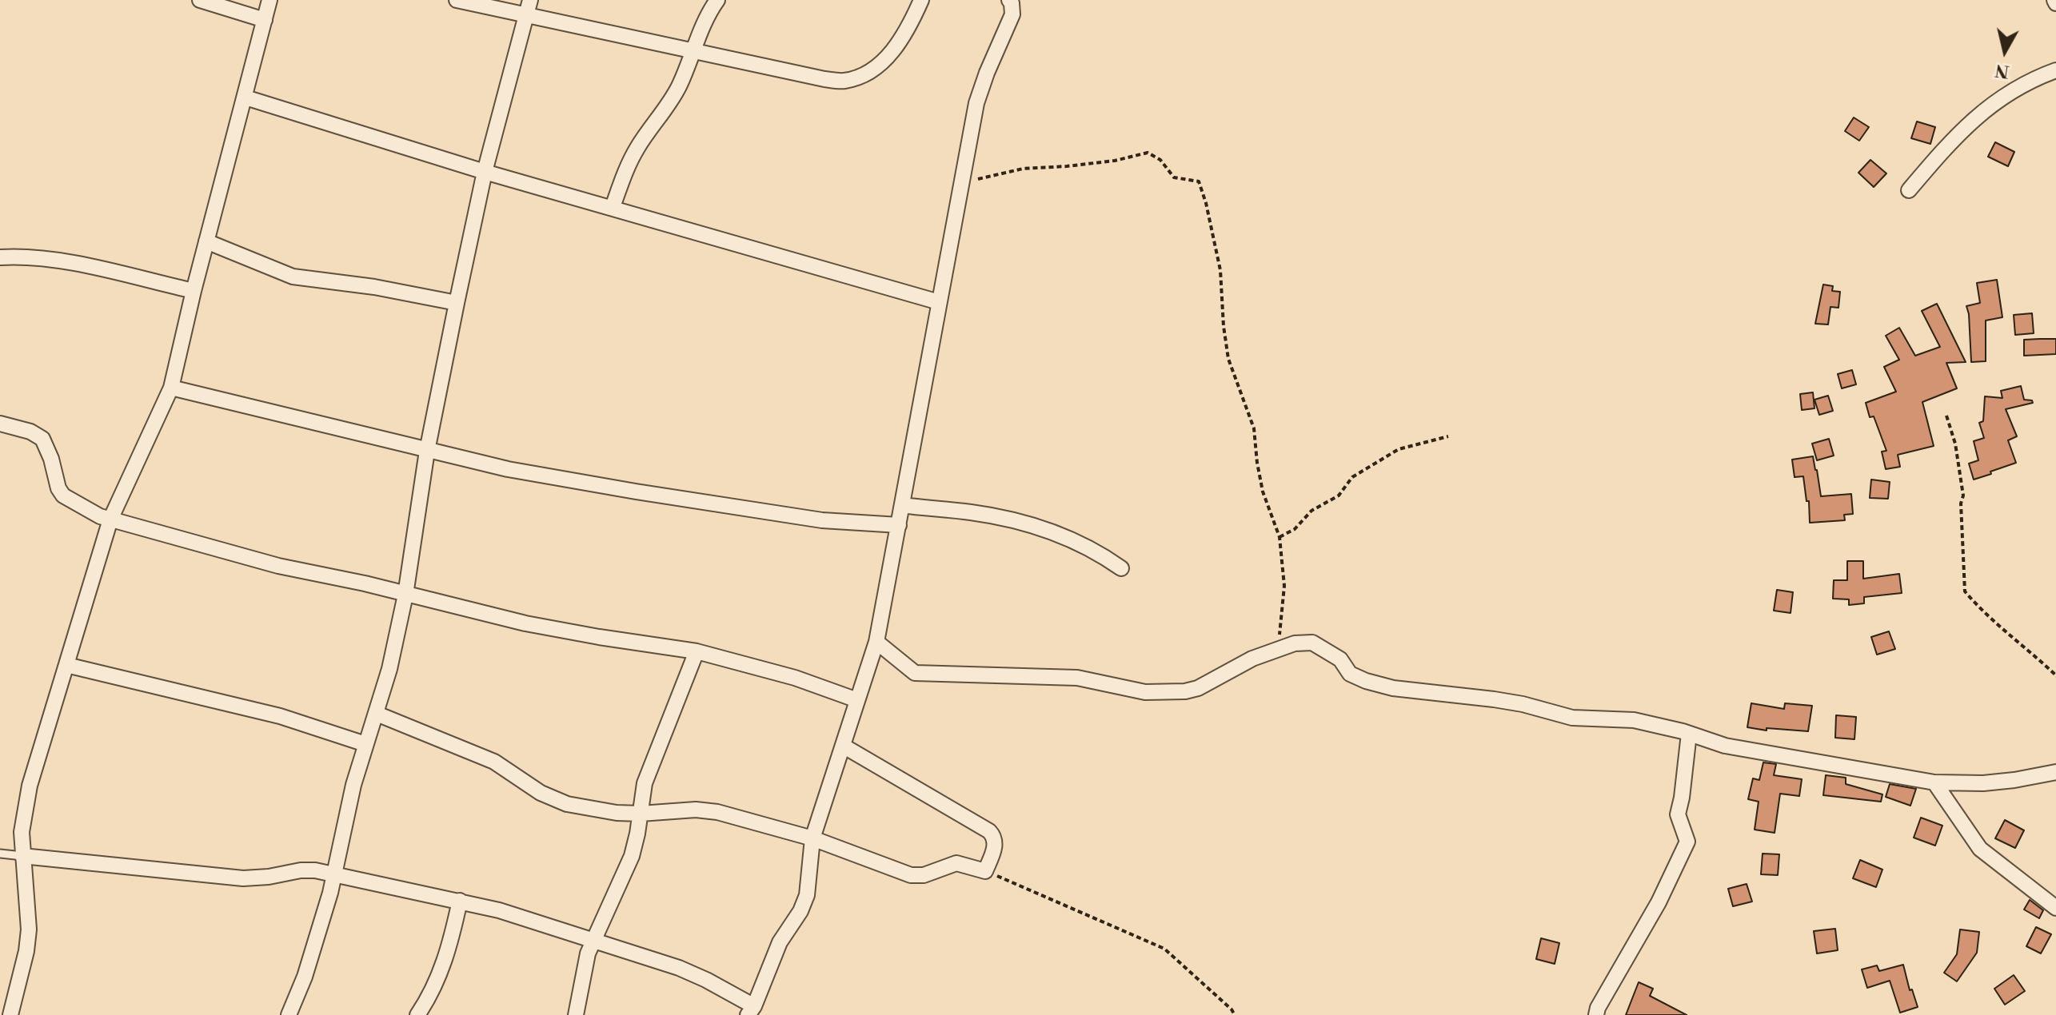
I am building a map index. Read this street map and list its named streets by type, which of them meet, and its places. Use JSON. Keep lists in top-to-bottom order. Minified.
{"north":"bottom"}
